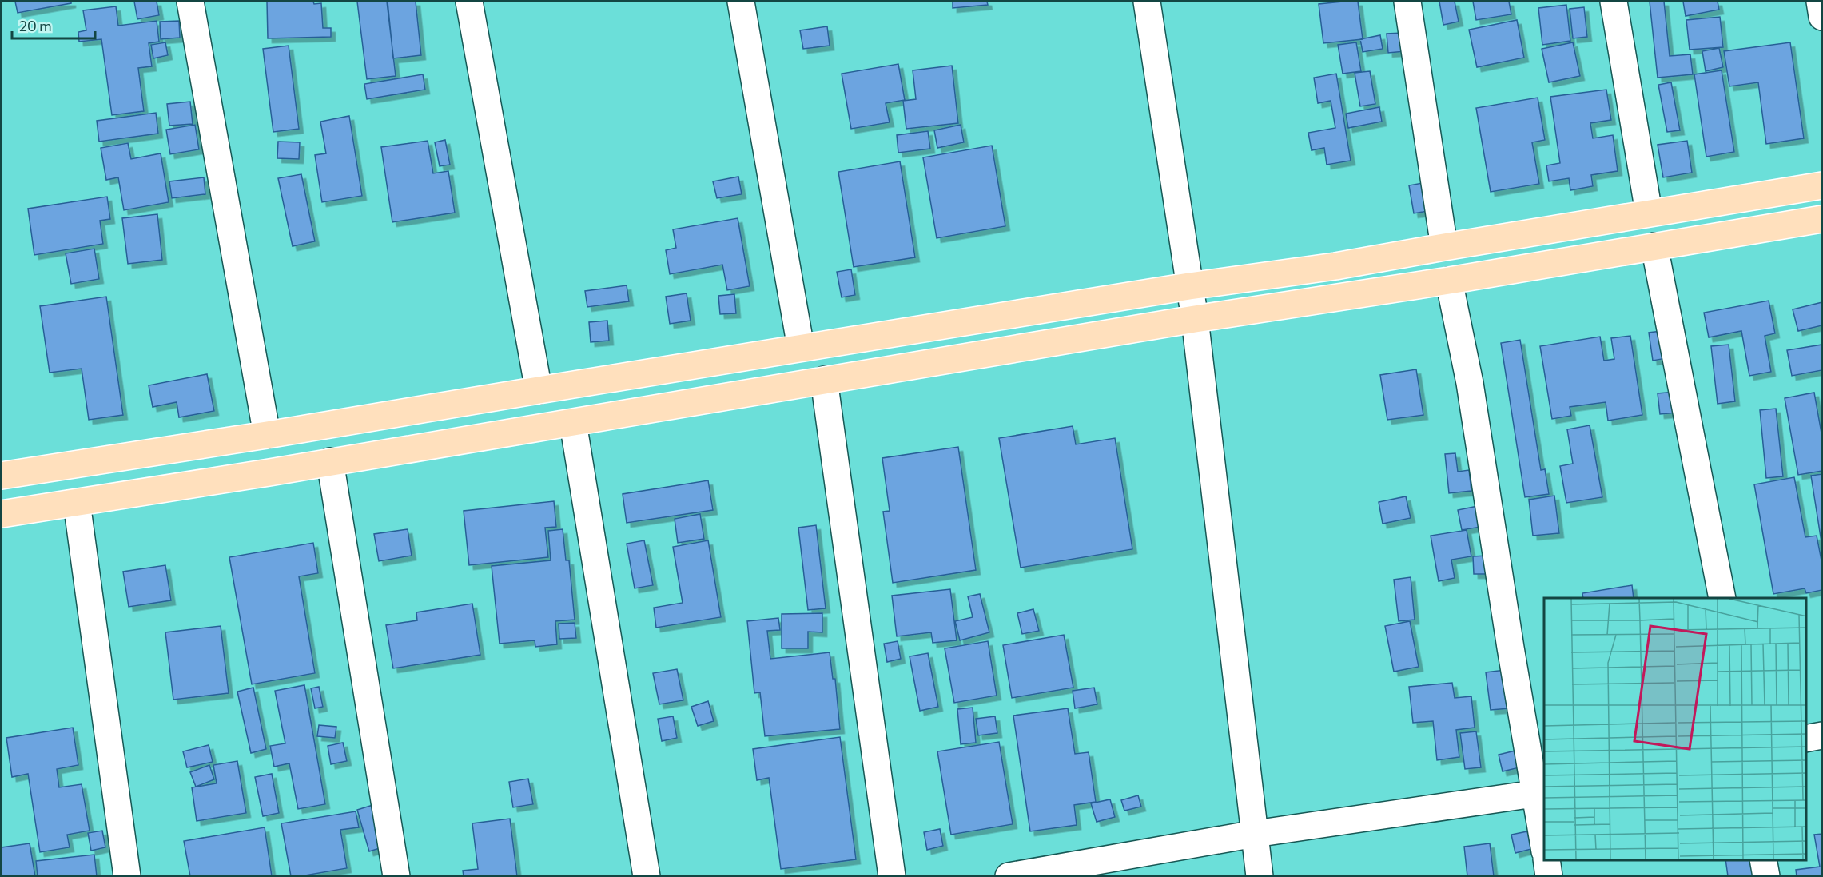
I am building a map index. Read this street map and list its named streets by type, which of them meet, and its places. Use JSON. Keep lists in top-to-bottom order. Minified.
{"scale_bar":"20 m"}
